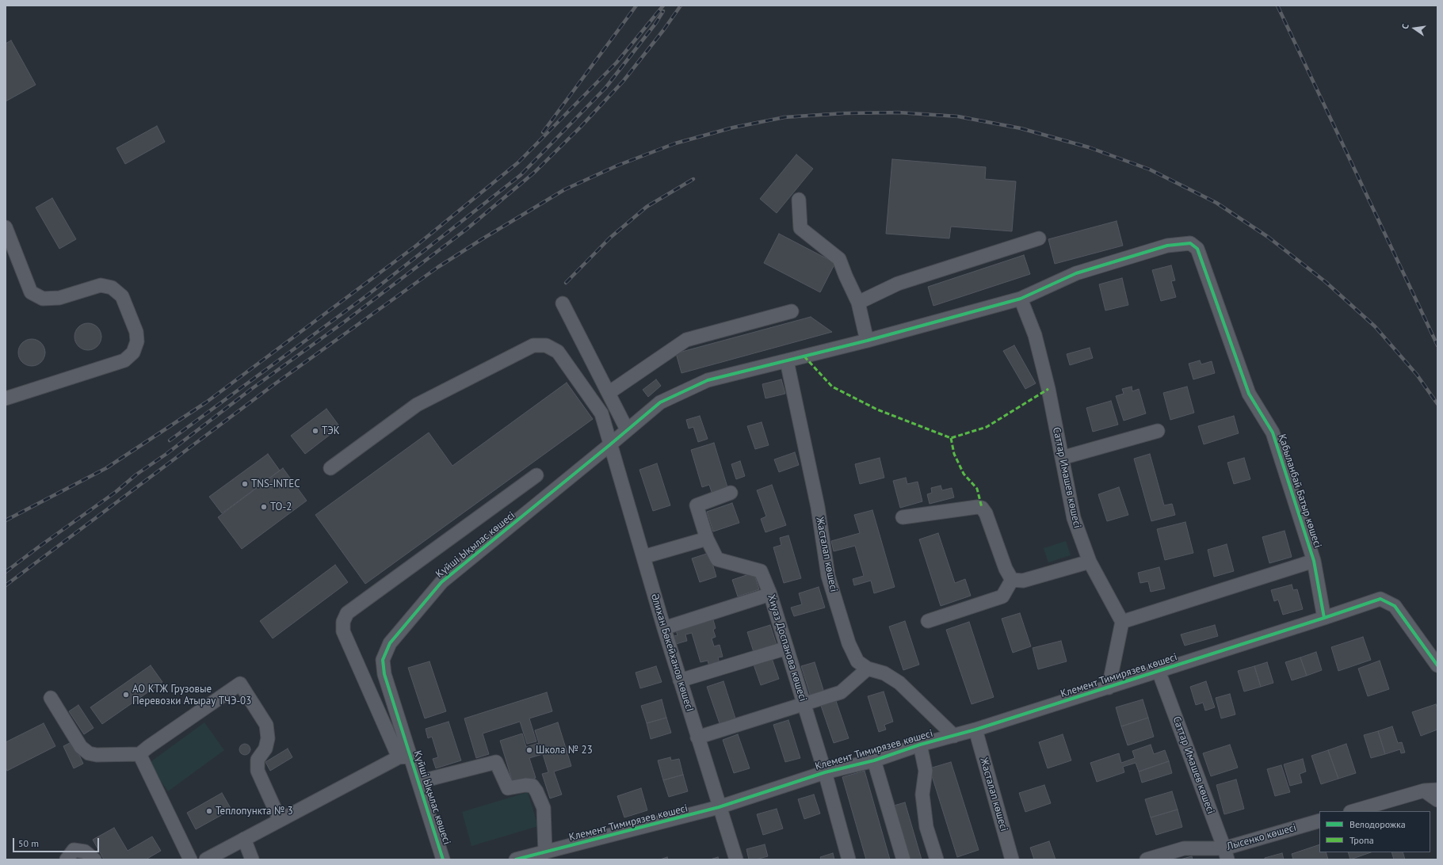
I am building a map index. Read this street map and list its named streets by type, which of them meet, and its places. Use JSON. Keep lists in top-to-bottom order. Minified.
{"streets":{"street":["Саттар Имашев көшесі","Қабыланбай Батыр көшесі","Күйші Ықылас көшесі","Жасталап көшесі","Хиуаз Доспанова көшесі","Әлихан Бөкейханов көшесI","Клемент Тимирязев көшесі","Лысенко көшесі"]},"crossings":[["Саттар Имашев көшесі","Қабыланбай Батыр көшесі"],["Саттар Имашев көшесі","Клемент Тимирязев көшесі"],["Саттар Имашев көшесі","Лысенко көшесі"],["Қабыланбай Батыр көшесі","Күйші Ықылас көшесі"],["Қабыланбай Батыр көшесі","Клемент Тимирязев көшесі"],["Күйші Ықылас көшесі","Жасталап көшесі"],["Күйші Ықылас көшесі","Әлихан Бөкейханов көшесI"],["Жасталап көшесі","Клемент Тимирязев көшесі"],["Хиуаз Доспанова көшесі","Клемент Тимирязев көшесі"],["Әлихан Бөкейханов көшесI","Клемент Тимирязев көшесі"]],"places":["ТЭК","TNS-INTEC","ТО-2","АО КТЖ Грузовые Перевозки Атырау ТЧЭ-03","Школа № 23","Теплопункта № 3"],"legend":["Велодорожка","Тропа"],"scale_bar":"50 m","north":"left"}
